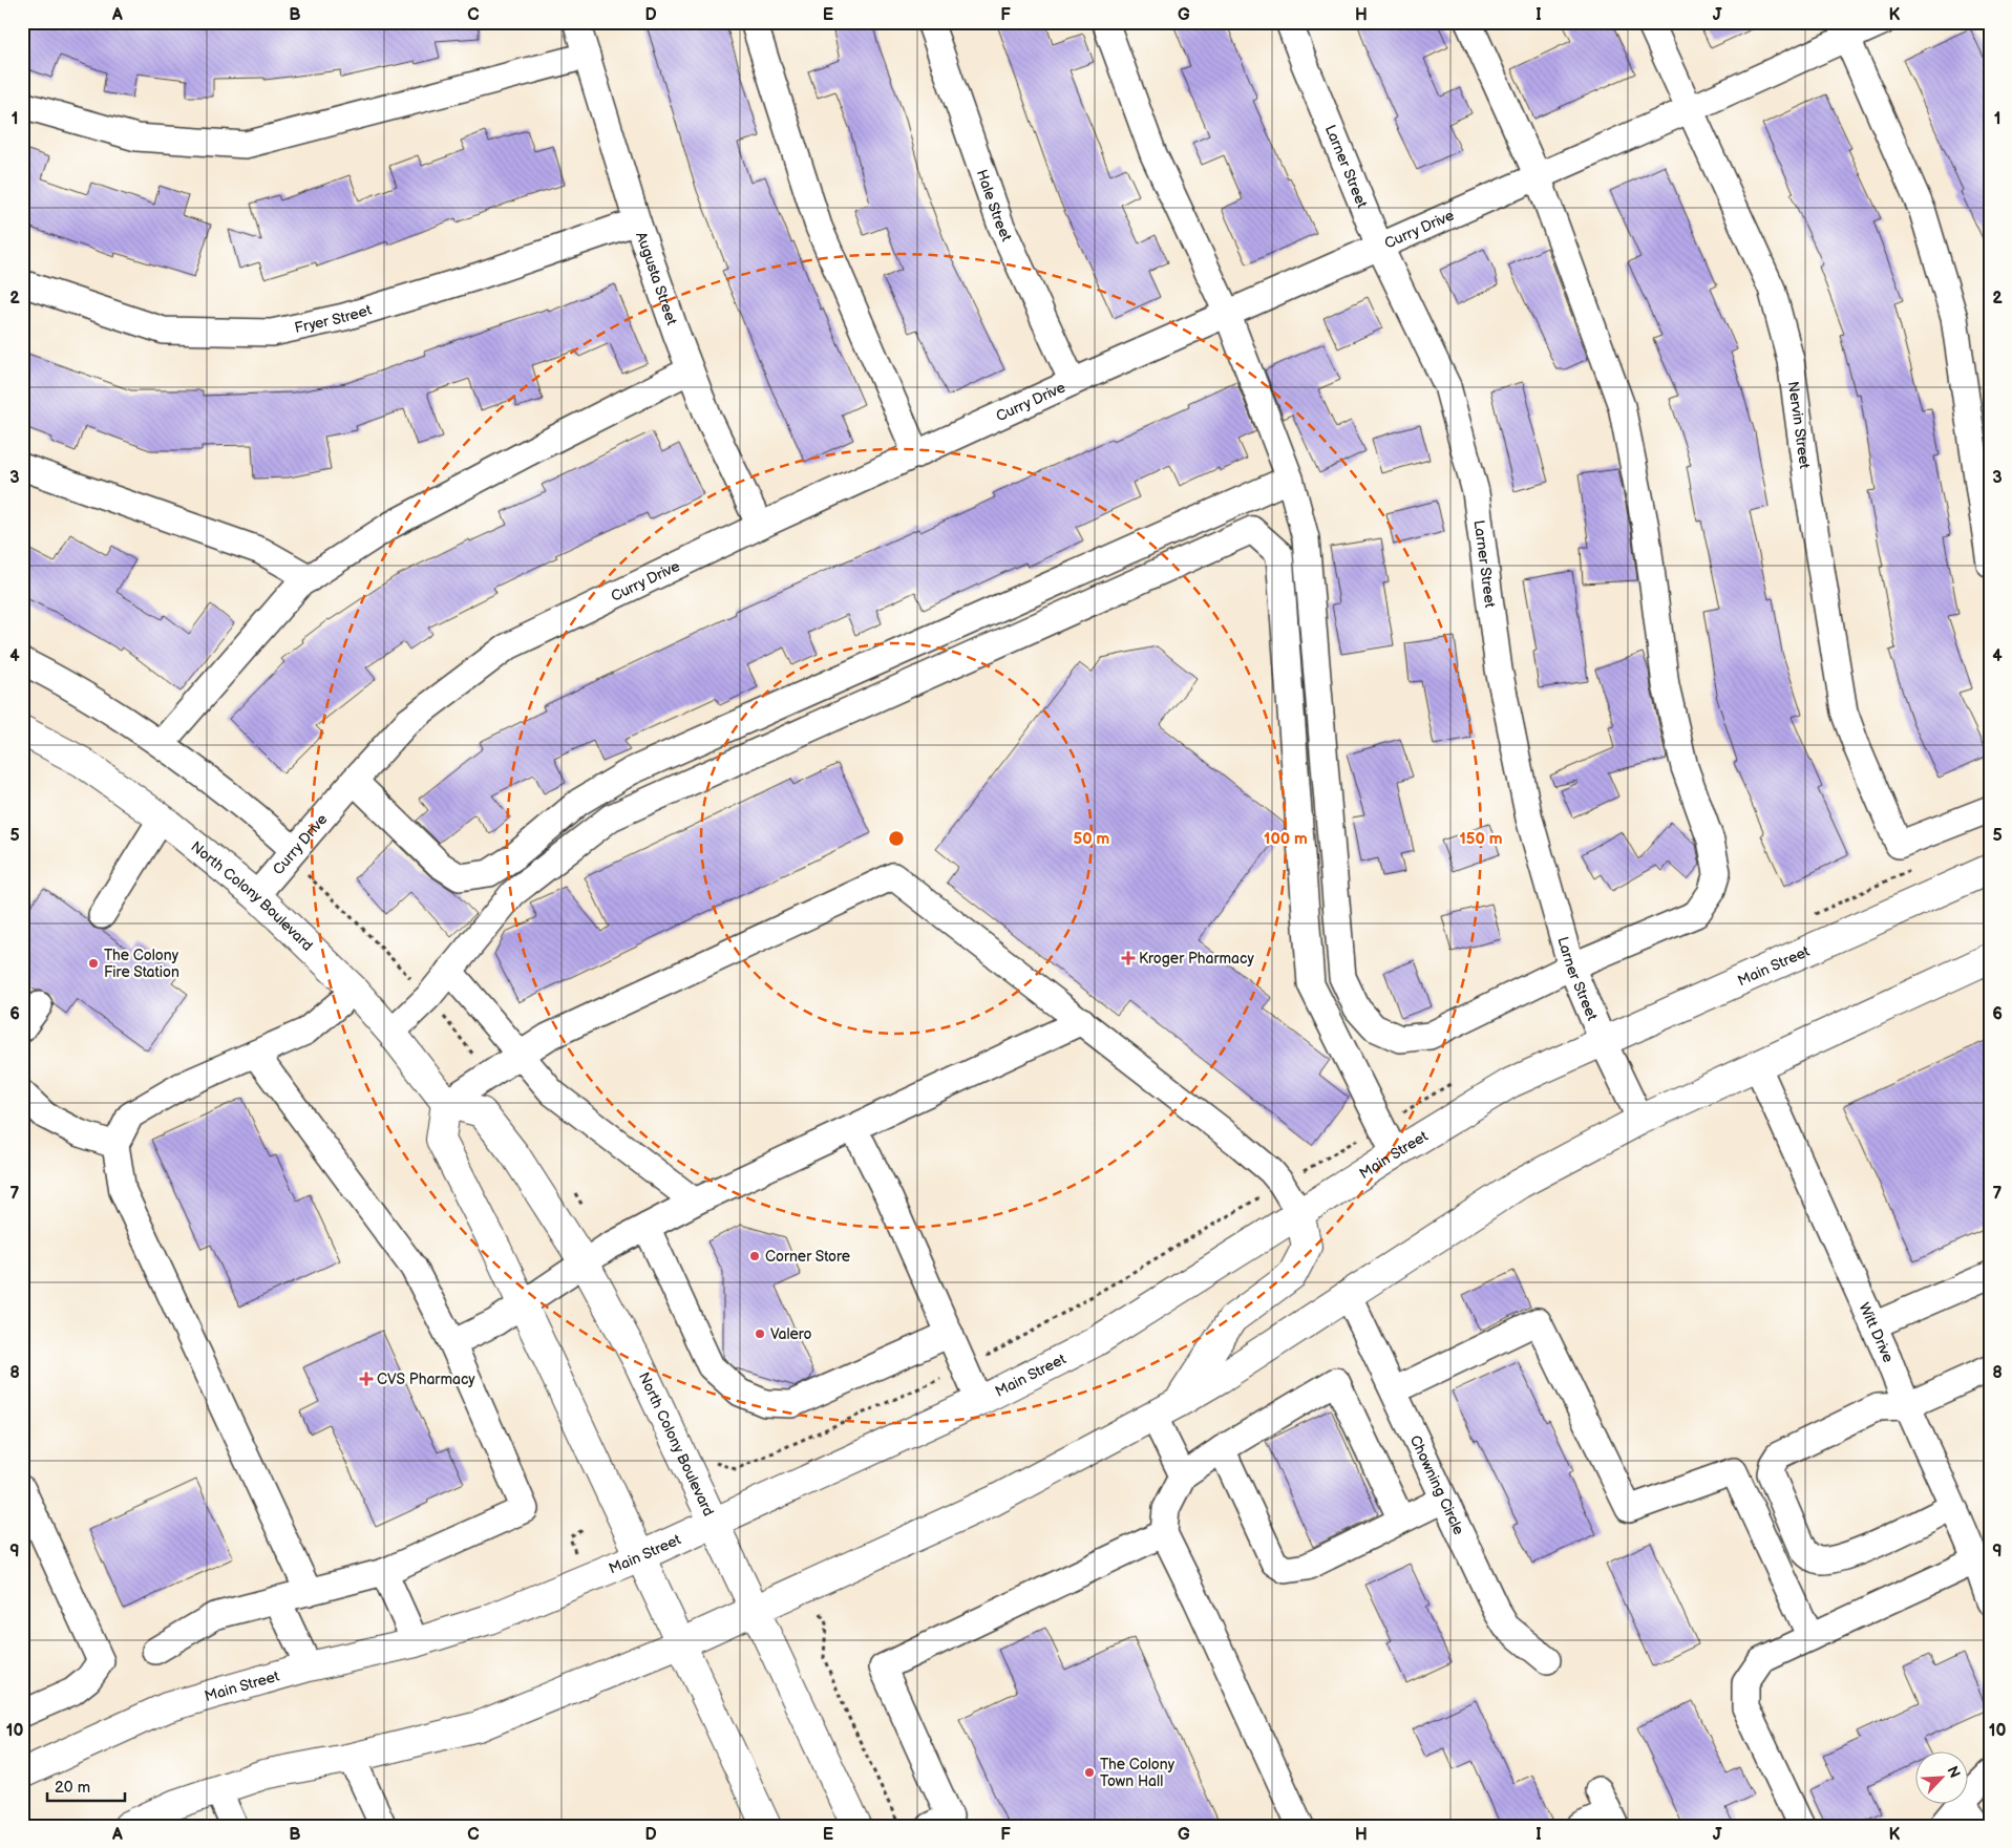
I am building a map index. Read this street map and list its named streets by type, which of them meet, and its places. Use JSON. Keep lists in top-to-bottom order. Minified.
{"streets":{"main road":["North Colony Boulevard","Main Street"],"street":["Larner Street","Hale Street","Curry Drive","Augusta Street","Fryer Street","Nervin Street","Witt Drive","Chowning Circle"]},"crossings":[["Larner Street","Curry Drive"],["Larner Street","Main Street"],["Hale Street","Curry Drive"],["Curry Drive","Augusta Street"],["Curry Drive","Nervin Street"],["Curry Drive","North Colony Boulevard"],["Augusta Street","Fryer Street"],["North Colony Boulevard","Main Street"]],"places":{"health":["Kroger Pharmacy","CVS Pharmacy"],"other":["The Colony Fire Station","Corner Store","Valero","The Colony Town Hall"]},"scale_bar":"20 m","north":"top right","grid":{"columns":["A","B","C","D","E","F","G","H","I","J","K"],"rows":["1","2","3","4","5","6","7","8","9","10"]},"rings":["50 m","100 m","150 m"]}
